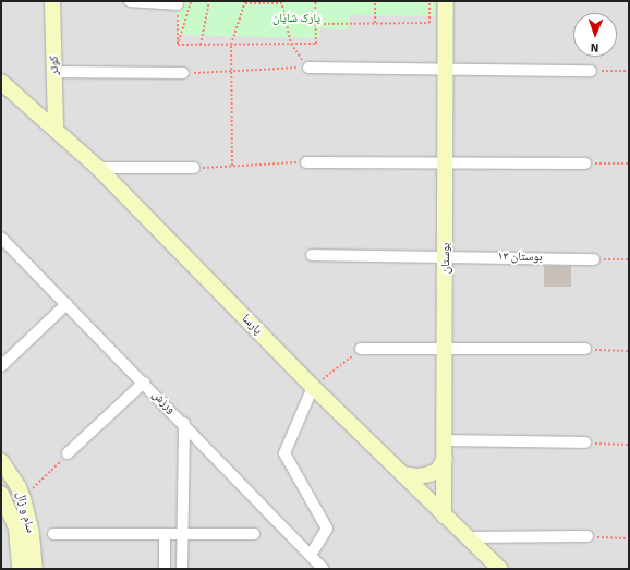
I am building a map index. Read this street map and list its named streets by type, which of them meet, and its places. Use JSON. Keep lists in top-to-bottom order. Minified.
{"streets":{"street":["کوثر","بوستان ۱۳","بوستان","پارسا","ورزش","سام و زال"]},"crossings":[["کوثر","پارسا"],["بوستان ۱۳","بوستان"],["بوستان","پارسا"]],"parks":["پارک شایان"],"north":"bottom"}
